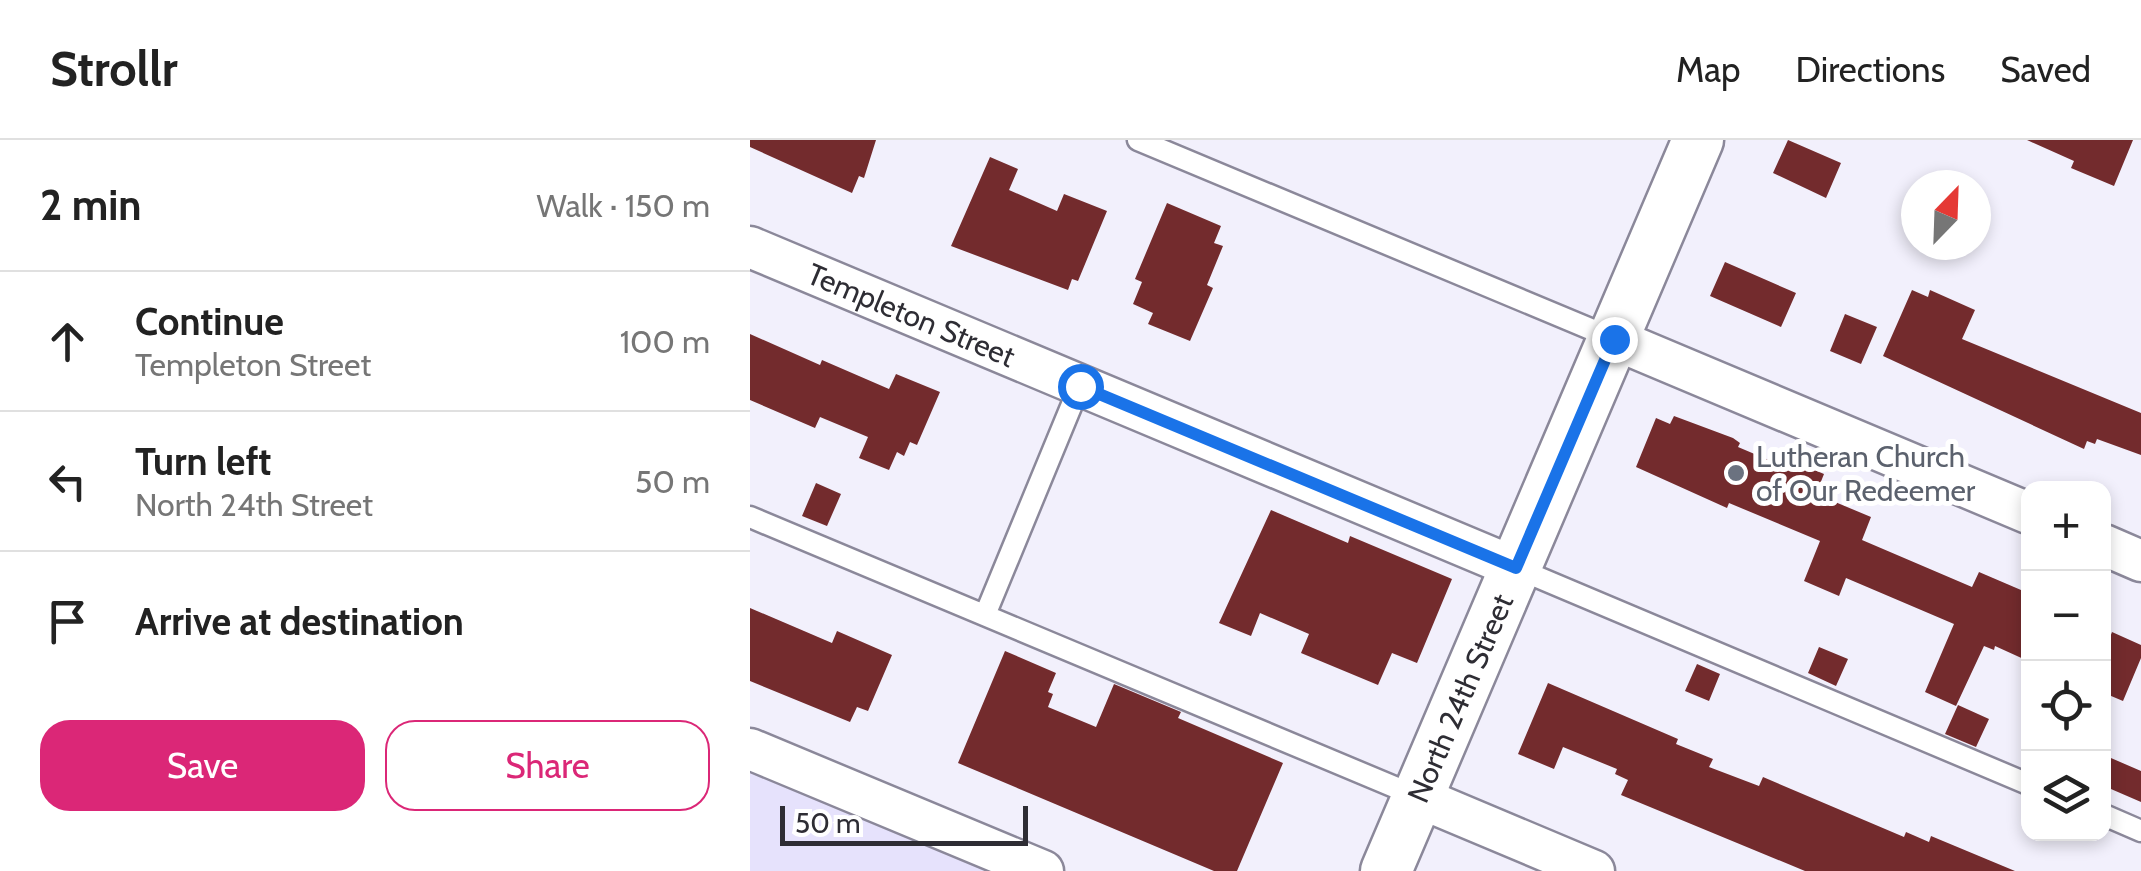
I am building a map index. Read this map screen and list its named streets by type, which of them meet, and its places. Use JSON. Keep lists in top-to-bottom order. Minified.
{"streets":{"street":["Templeton Street","North 24th Street"]},"crossings":[["Templeton Street","North 24th Street"]],"places":["Lutheran Church of Our Redeemer"],"scale_bar":"50 m","north":"top right","page":{"header":"Strollr","nav":["Map","Directions","Saved"],"heading":["2 min","Walk · 150 m"],"list":[["Continue","Templeton Street","100 m"],["Turn left","North 24th Street","50 m"],"Arrive at destination"],"map_buttons":["+","−"],"buttons":["Save","Share"],"scale":"50 m"}}
